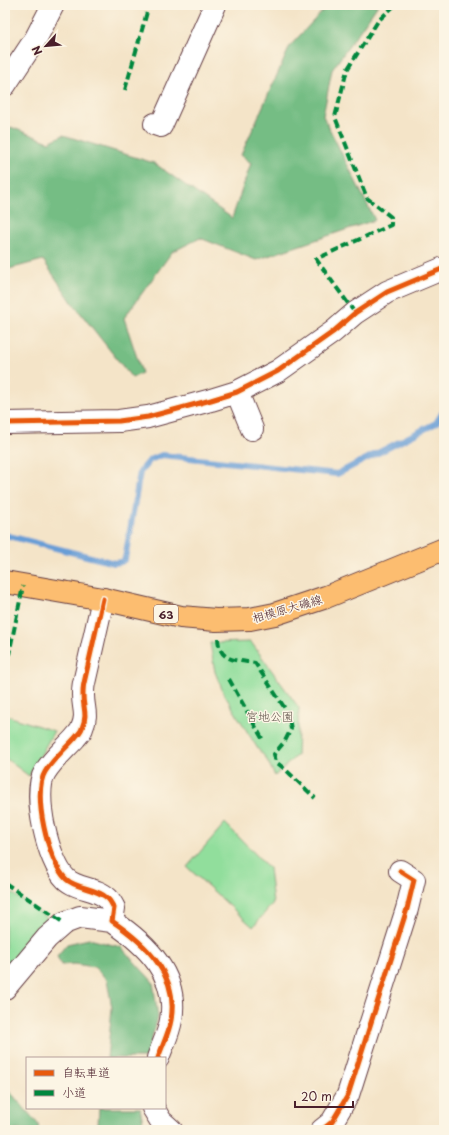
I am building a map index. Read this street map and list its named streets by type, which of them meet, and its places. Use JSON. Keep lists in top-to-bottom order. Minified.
{"streets":{"main road":["相模原大磯線","63"]},"parks":["宮地公園"],"legend":["自転車道","小道"],"scale_bar":"20 m","north":"bottom left"}
